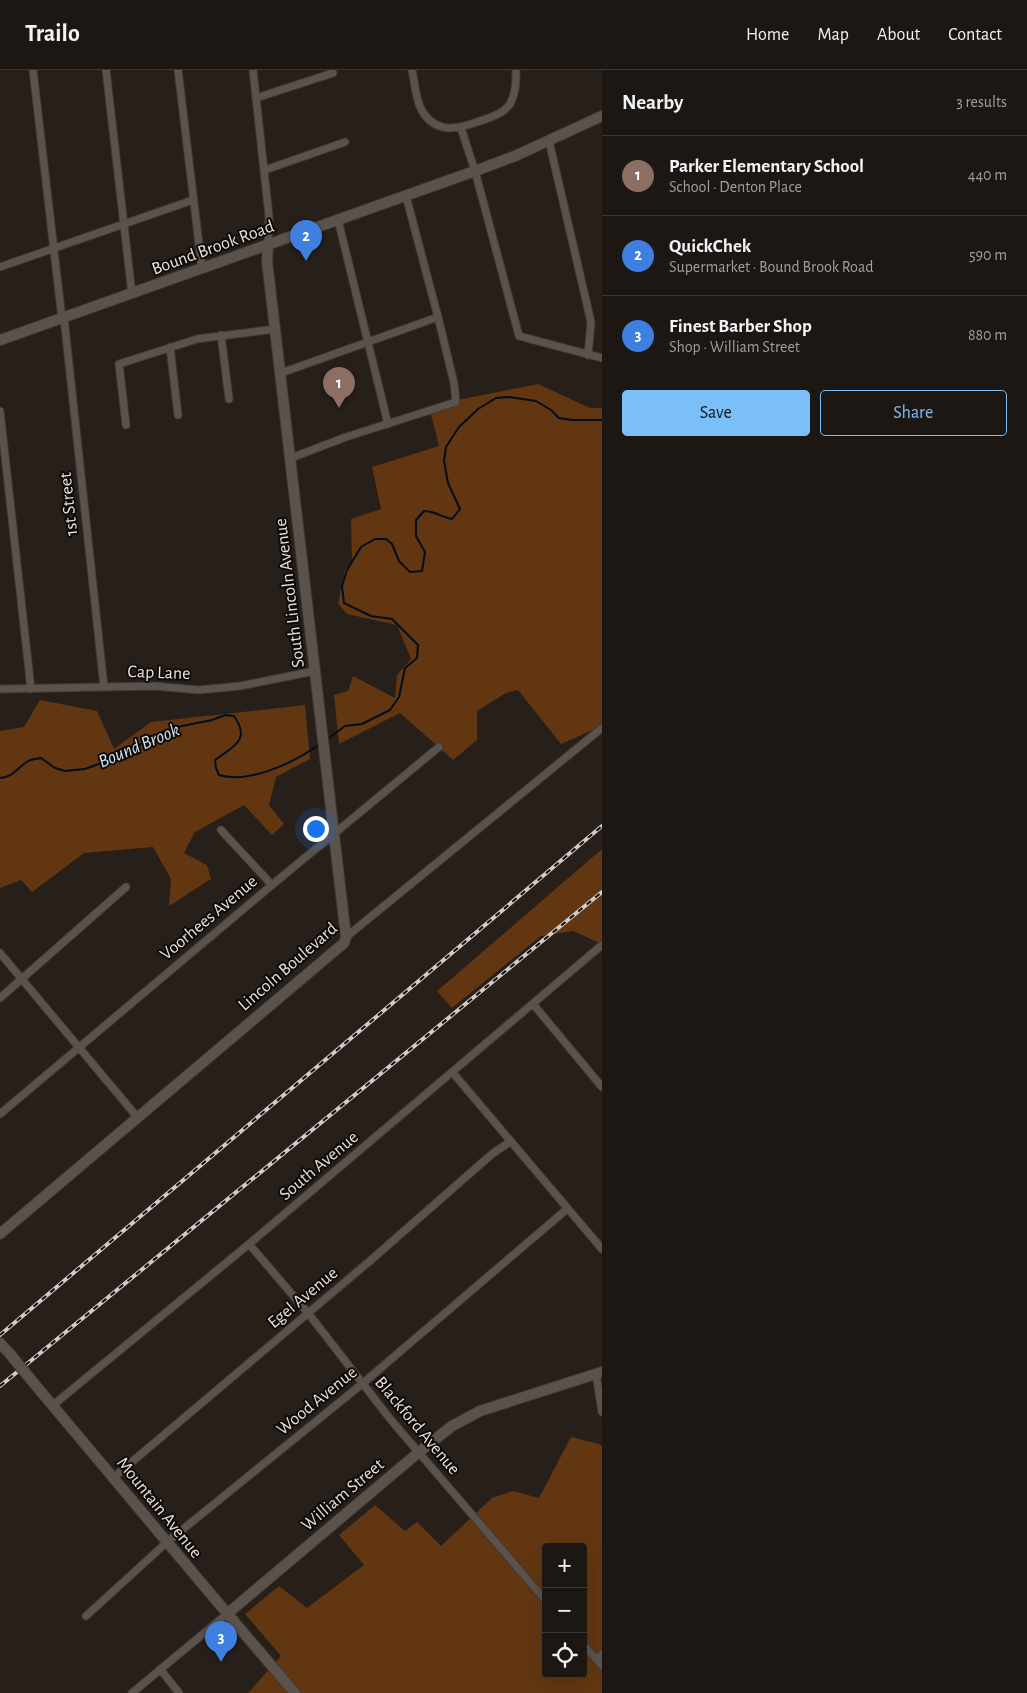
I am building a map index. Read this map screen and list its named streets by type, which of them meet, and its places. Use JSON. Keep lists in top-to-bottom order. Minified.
{"streets":{"main road":["Bound Brook Road","South Lincoln Avenue","Lincoln Boulevard","William Street","Mountain Avenue"],"street":["1st Street","Cap Lane","Voorhees Avenue","South Avenue","Egel Avenue","Wood Avenue","Blackford Avenue"]},"crossings":[["Bound Brook Road","1st Street"],["Bound Brook Road","South Lincoln Avenue"],["1st Street","Cap Lane"],["South Lincoln Avenue","Cap Lane"],["South Lincoln Avenue","Voorhees Avenue"],["South Lincoln Avenue","Lincoln Boulevard"],["South Avenue","Blackford Avenue"],["South Avenue","Mountain Avenue"],["Egel Avenue","Blackford Avenue"],["Egel Avenue","Mountain Avenue"],["Wood Avenue","Blackford Avenue"],["Wood Avenue","Mountain Avenue"],["Blackford Avenue","William Street"],["William Street","Mountain Avenue"]],"water":["Bound Brook"],"page":{"header":"Trailo","nav":["Home","Map","About","Contact"],"heading":["Nearby","3 results"],"list":[{"mark":"1","name":"Parker Elementary School","note":"School · Denton Place","value":"440 m"},{"mark":"2","name":"QuickChek","note":"Supermarket · Bound Brook Road","value":"590 m"},{"mark":"3","name":"Finest Barber Shop","note":"Shop · William Street","value":"880 m"}],"pins":["2","1","3"],"buttons":["Save","Share"],"map_buttons":["+","−"]}}
